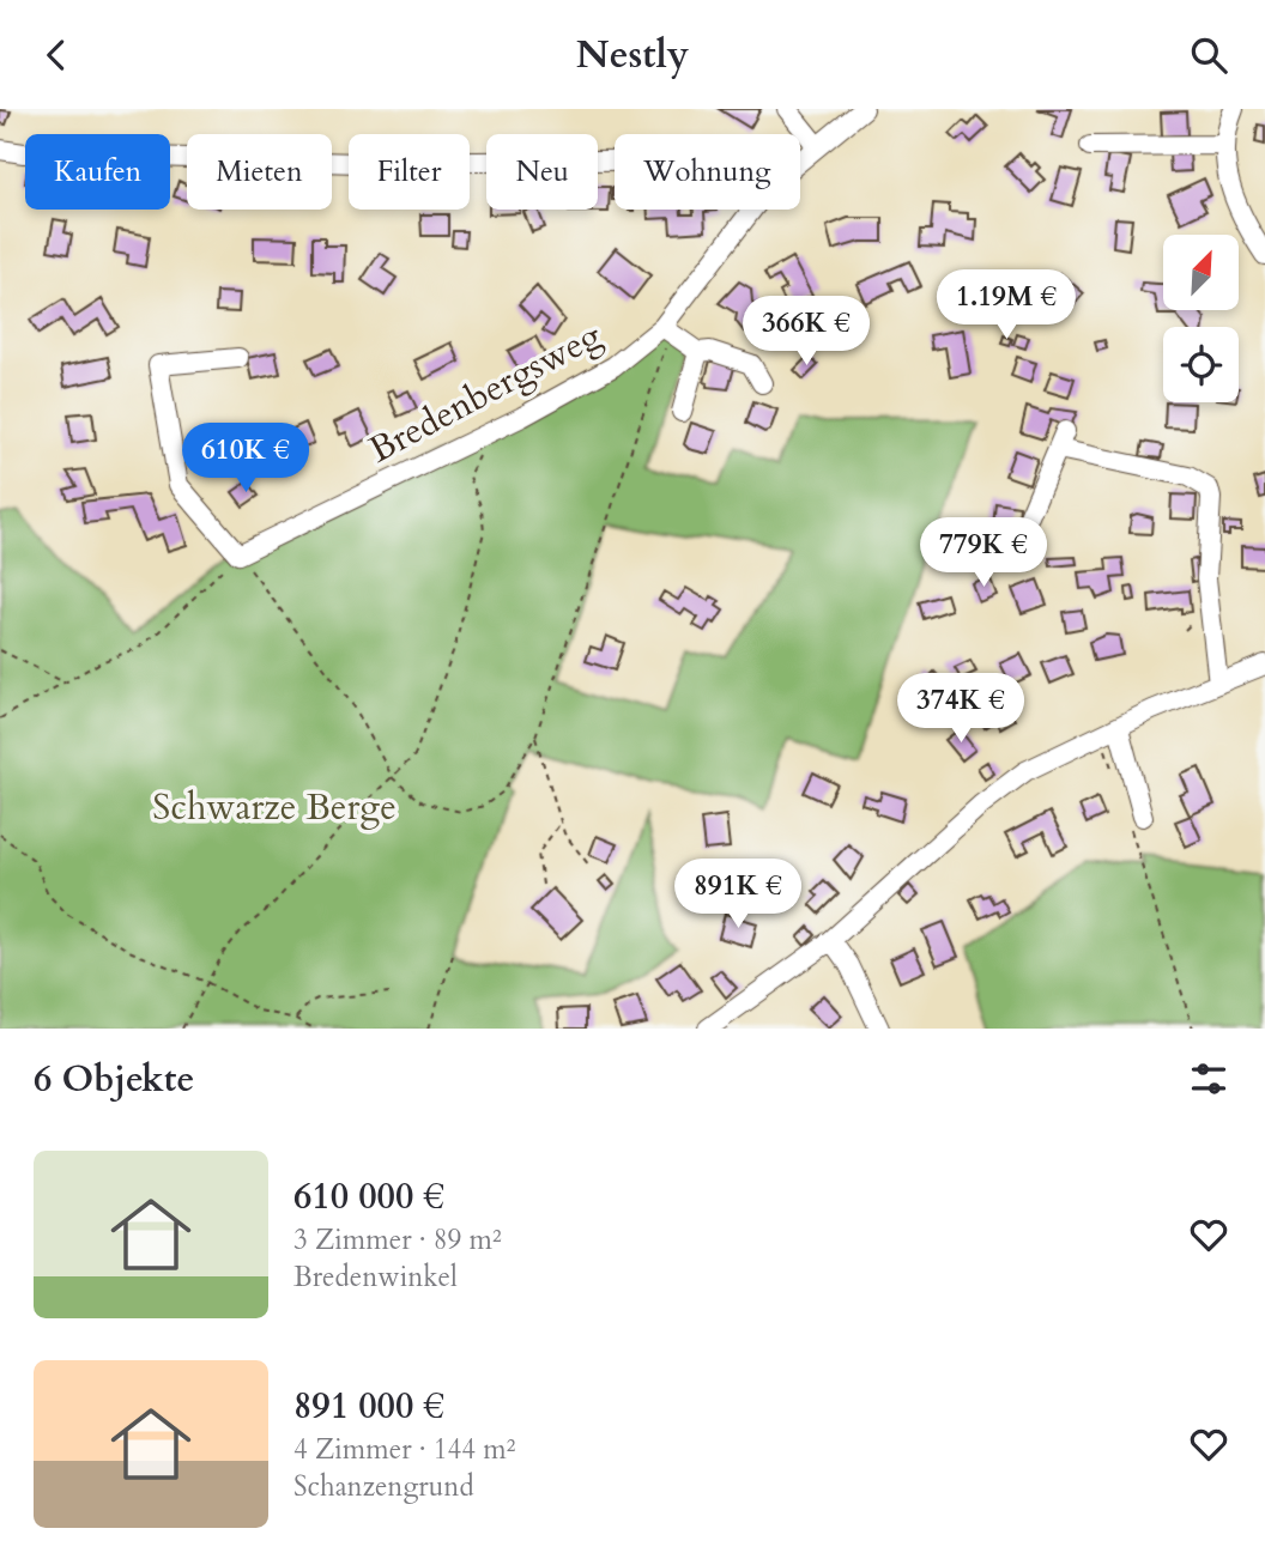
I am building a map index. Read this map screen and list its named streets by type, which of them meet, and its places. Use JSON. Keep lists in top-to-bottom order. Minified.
{"streets":{"street":["Bredenbergsweg"]},"parks":["Schwarze Berge"],"north":"top right","page":{"header":"Nestly","chip":["Kaufen","Mieten","Filter","Neu","Wohnung"],"price":["1.19M €","366K €","610K €","779K €","374K €","891K €"],"heading":"6 Objekte","list":[{"name":"610 000 €","note":"3 Zimmer · 89 m² · Bredenwinkel"},{"name":"891 000 €","note":"4 Zimmer · 144 m² · Schanzengrund"}]}}
